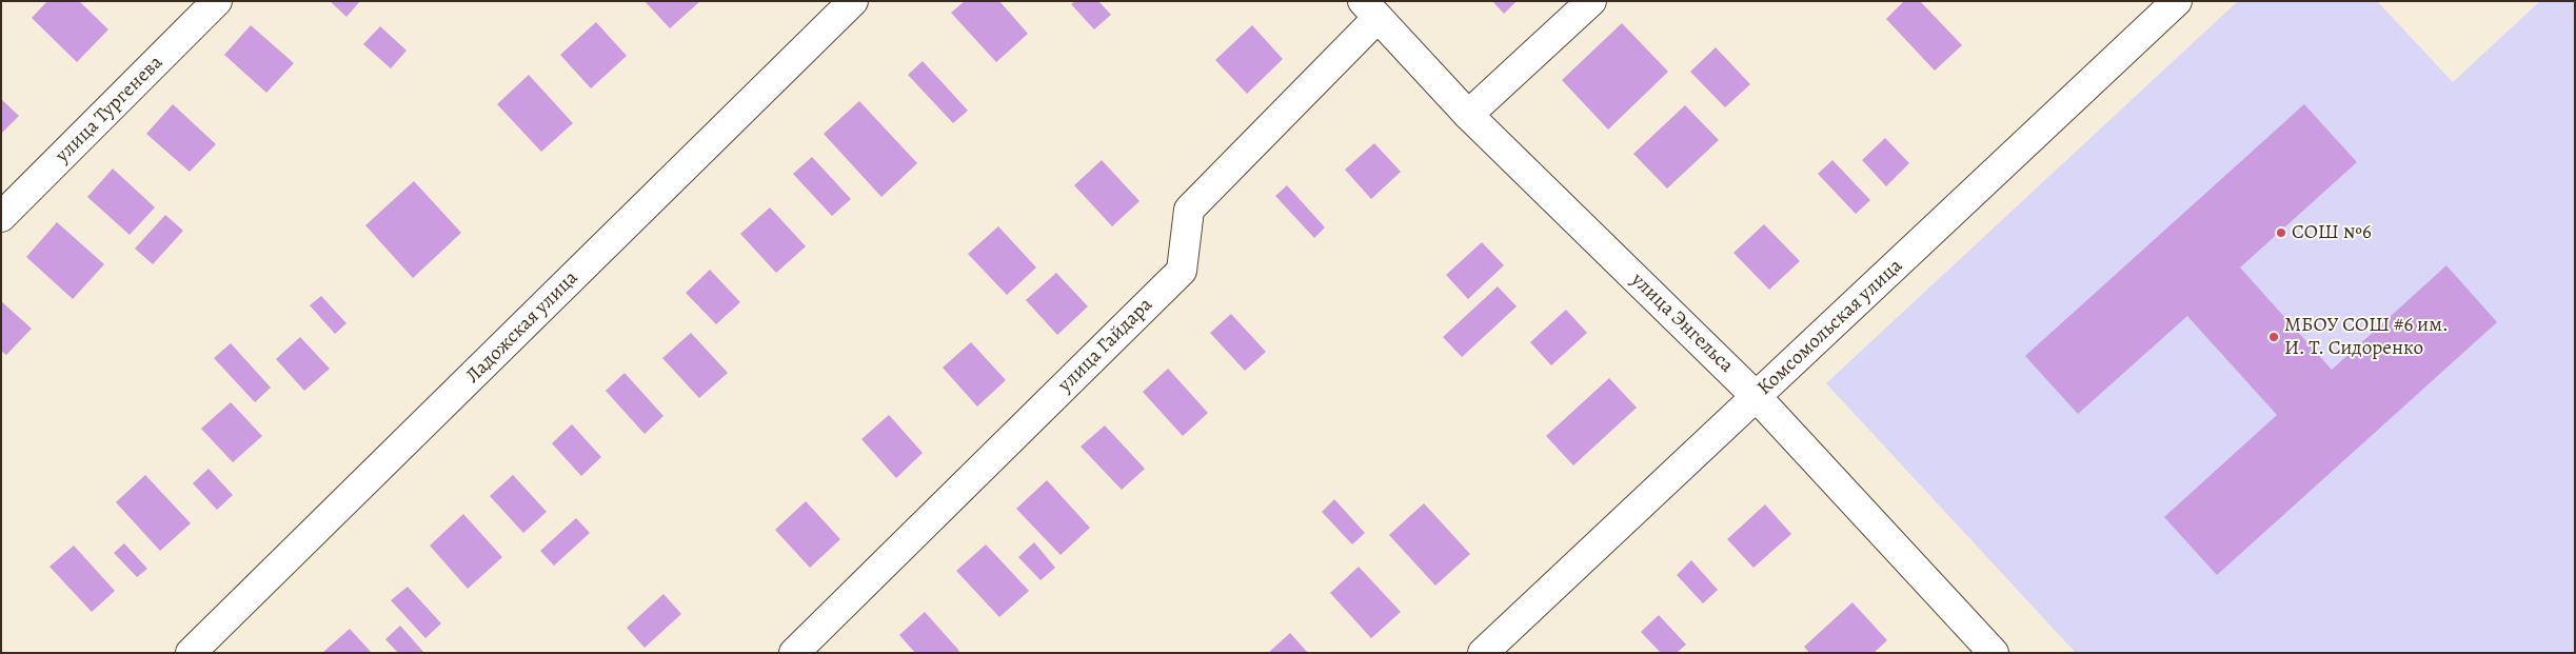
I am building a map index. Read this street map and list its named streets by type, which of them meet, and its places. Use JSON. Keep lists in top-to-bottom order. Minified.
{"streets":{"street":["улица Тургенева","улица Энгельса","Ладожская улица","Комсомольская улица","улица Гайдара"]},"crossings":[["улица Энгельса","Комсомольская улица"],["улица Энгельса","улица Гайдара"]],"places":["СОШ №6","МБОУ СОШ #6 им. И. Т. Сидоренко"]}
